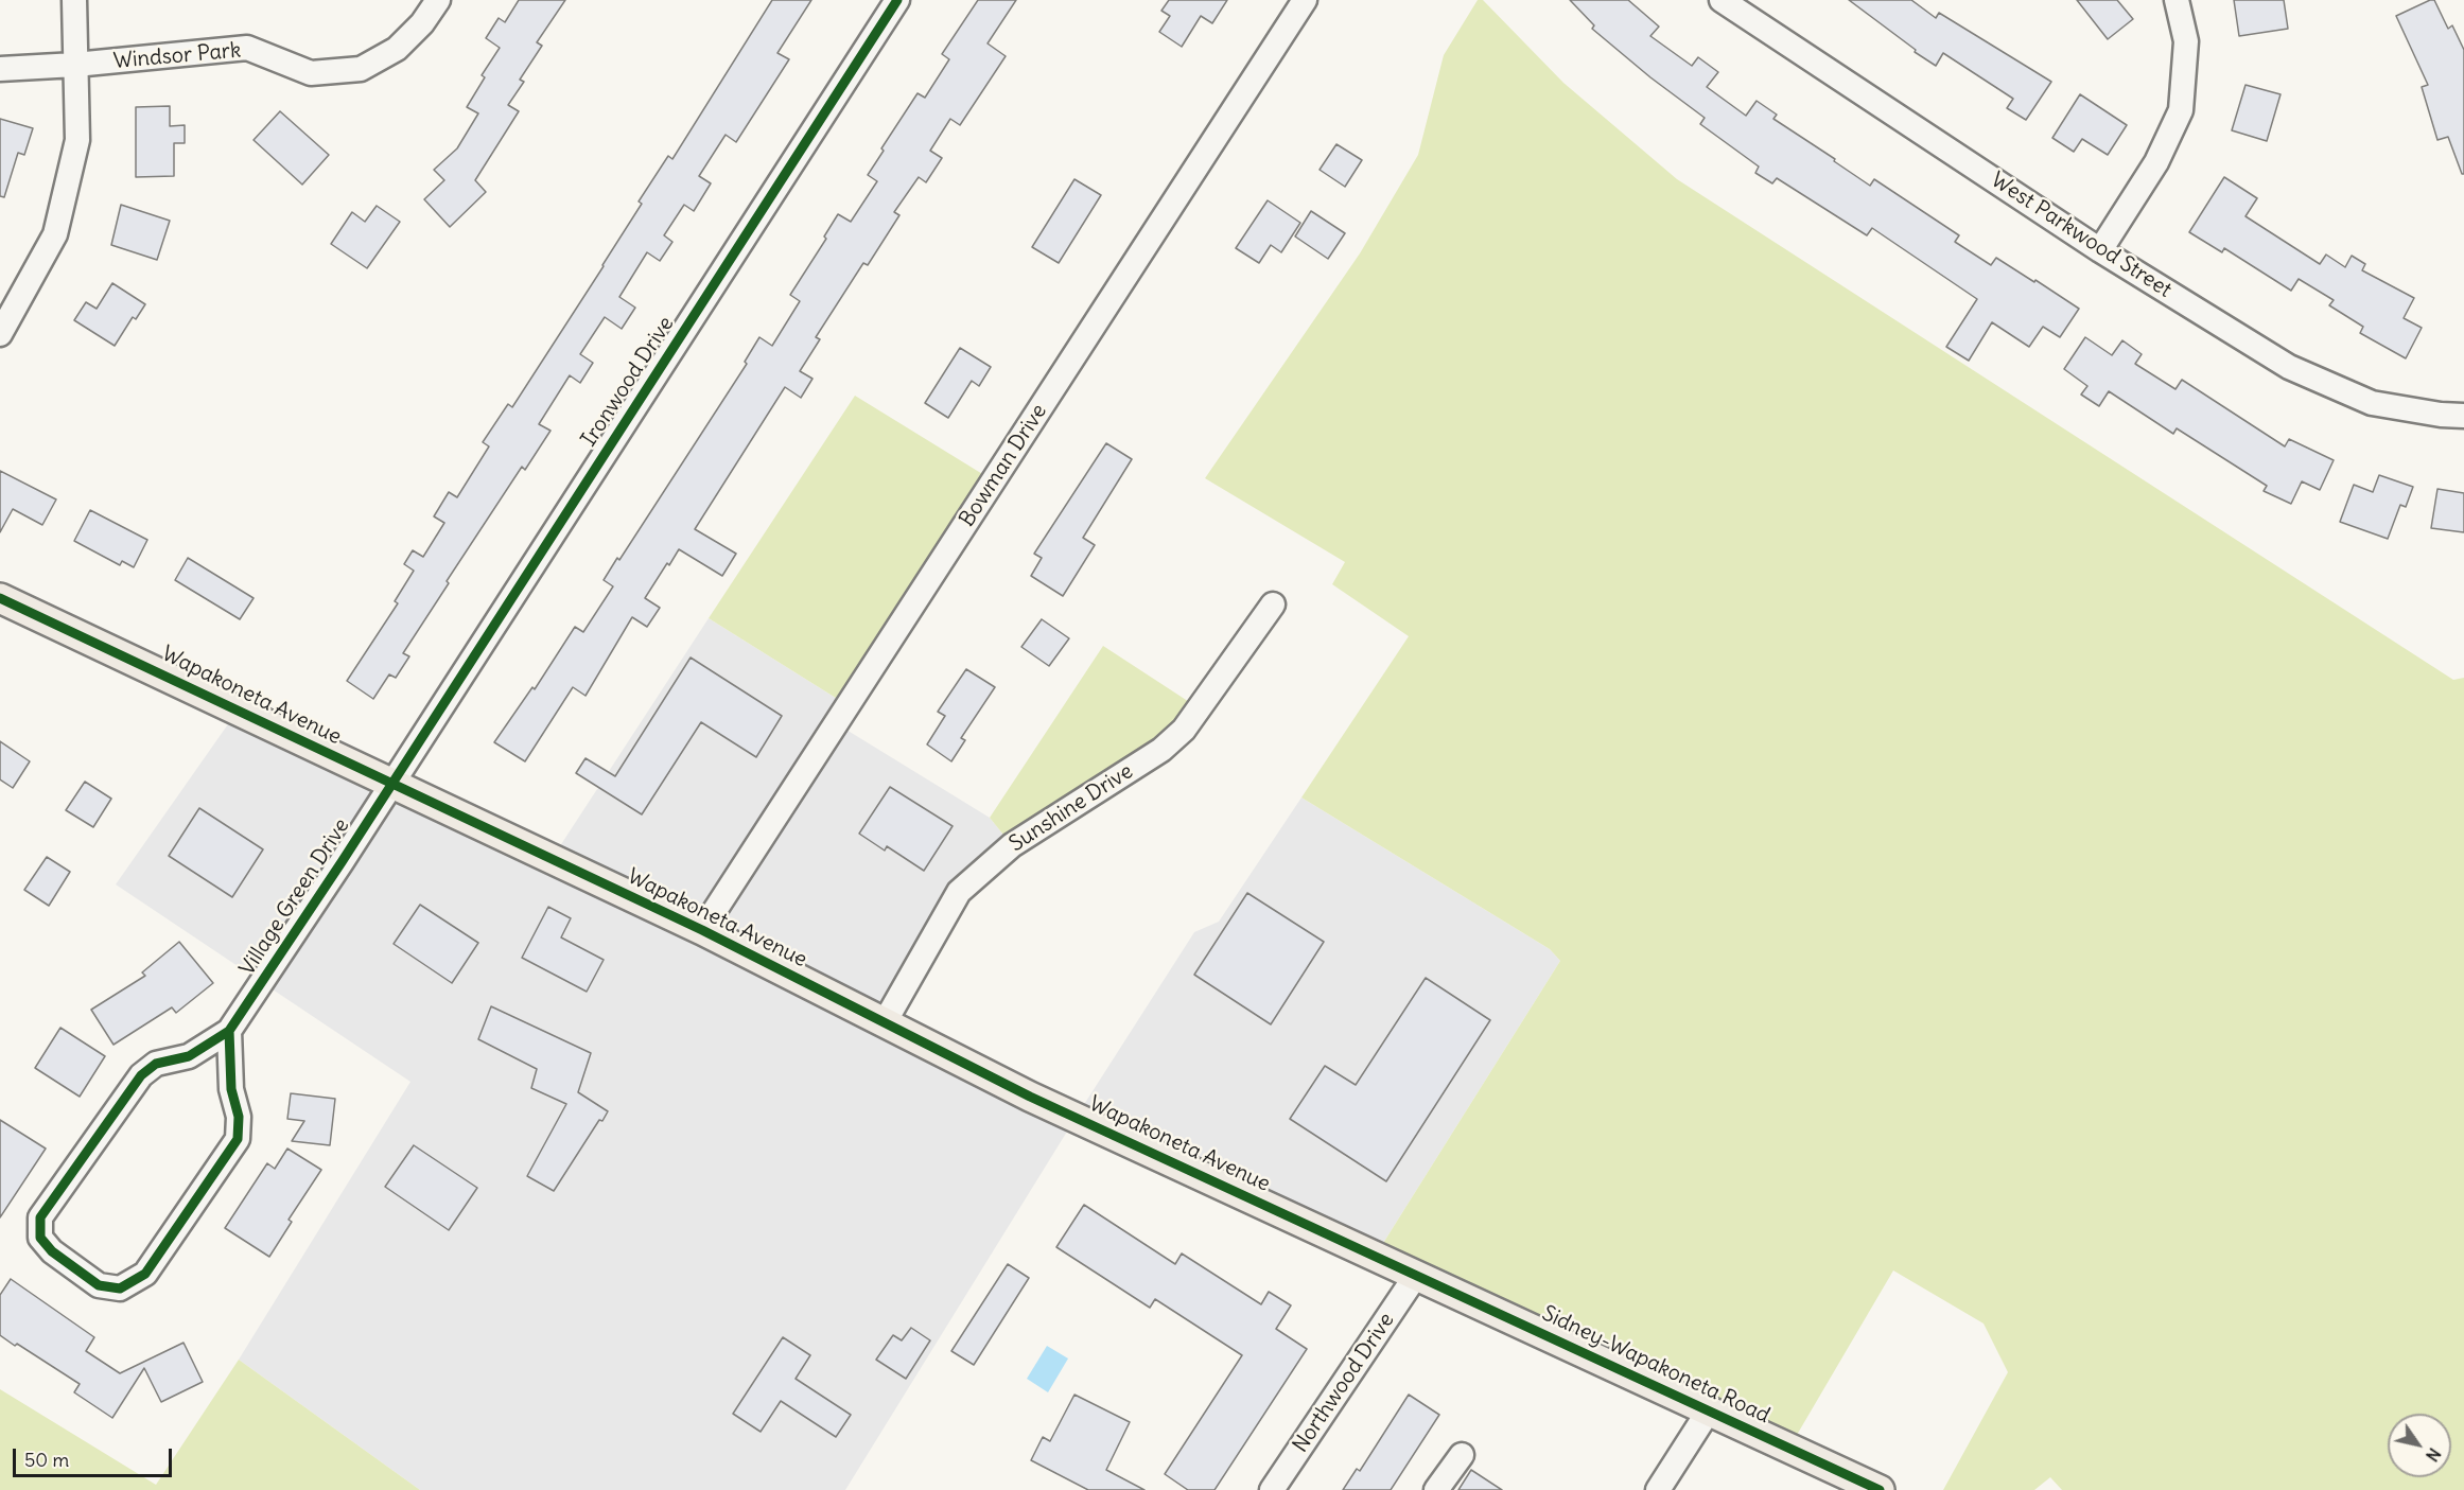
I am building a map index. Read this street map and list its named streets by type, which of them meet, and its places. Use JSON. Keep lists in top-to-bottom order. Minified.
{"streets":{"main road":["Wapakoneta Avenue","Sidney-Wapakoneta Road"],"street":["Windsor Park","West Parkwood Street","Ironwood Drive","Bowman Drive","Sunshine Drive","Village Green Drive","Northwood Drive"]},"crossings":[["Ironwood Drive","Wapakoneta Avenue"],["Ironwood Drive","Village Green Drive"],["Bowman Drive","Wapakoneta Avenue"],["Wapakoneta Avenue","Sunshine Drive"],["Wapakoneta Avenue","Village Green Drive"],["Wapakoneta Avenue","Sidney-Wapakoneta Road"],["Wapakoneta Avenue","Northwood Drive"],["Sidney-Wapakoneta Road","Northwood Drive"]],"scale_bar":"50 m","north":"bottom right"}
